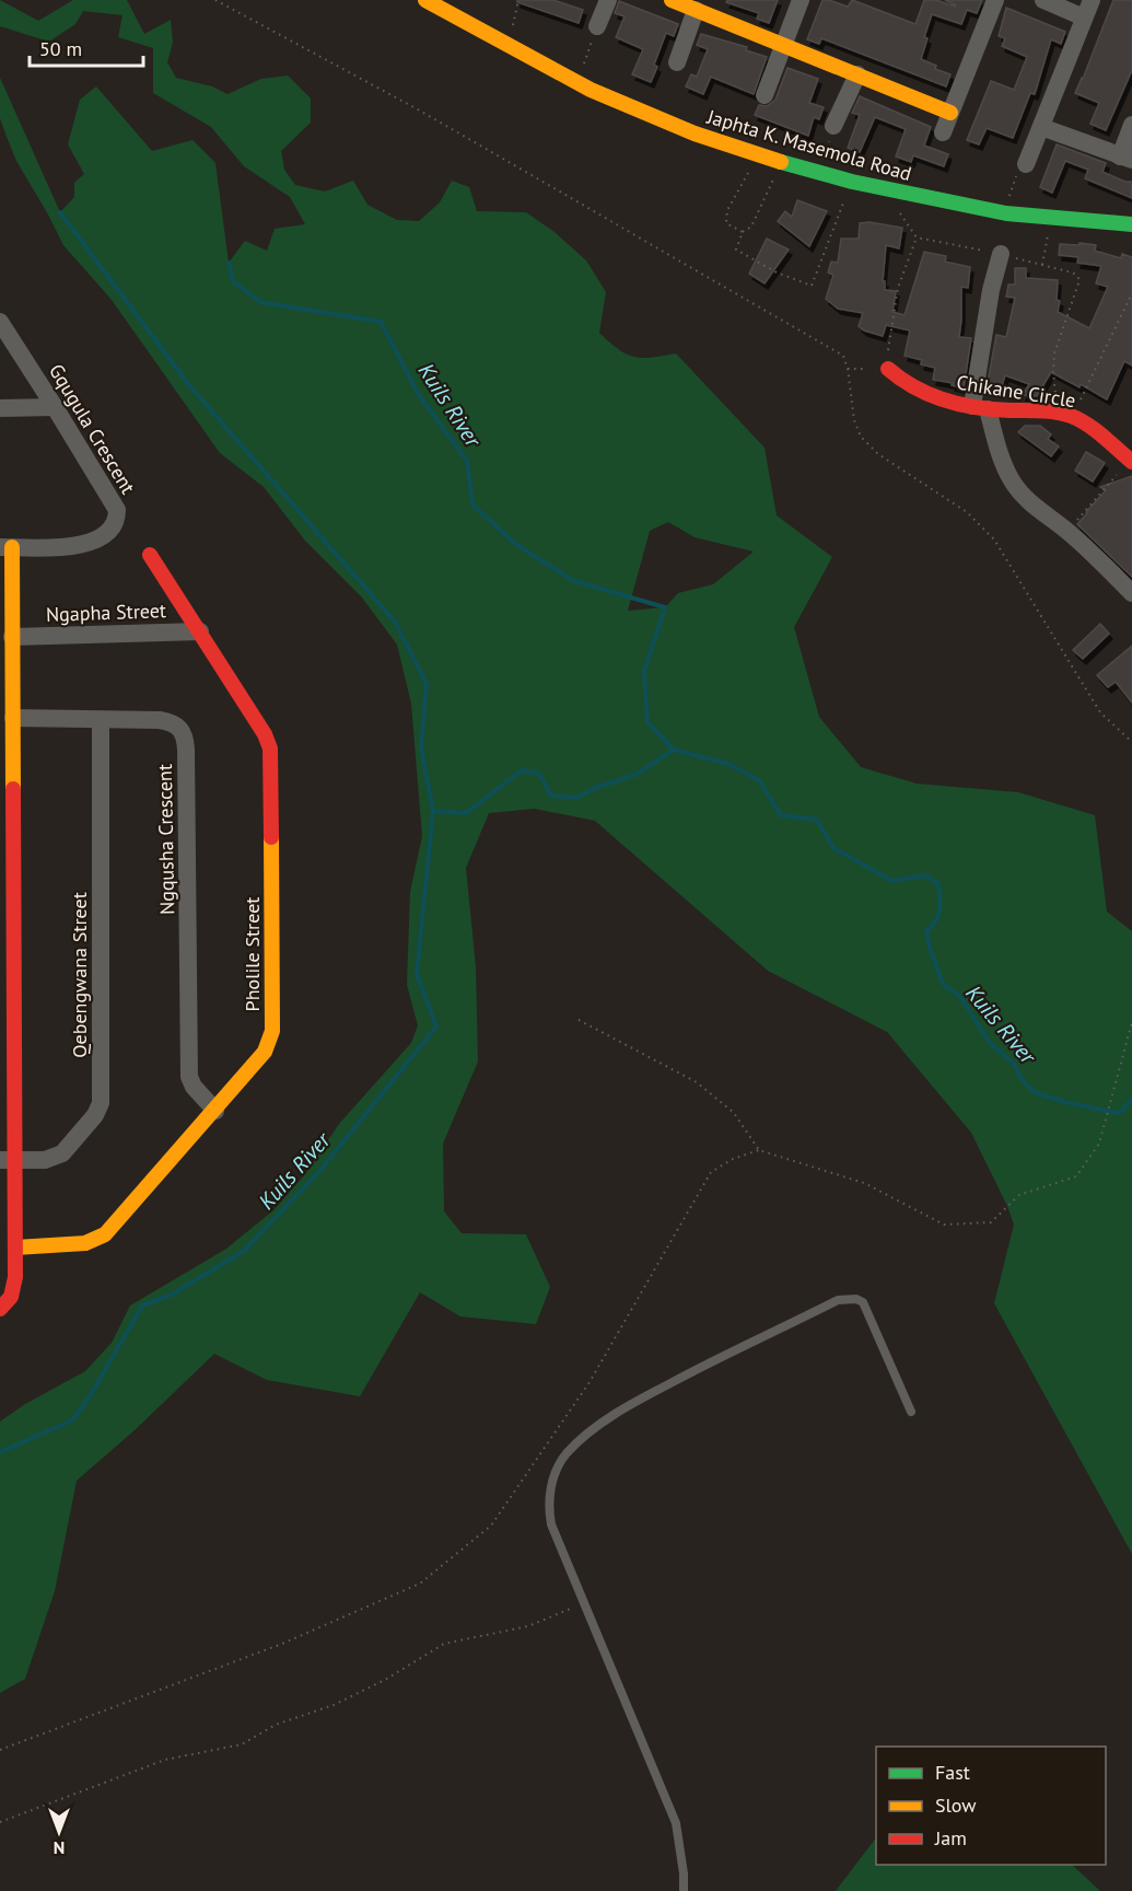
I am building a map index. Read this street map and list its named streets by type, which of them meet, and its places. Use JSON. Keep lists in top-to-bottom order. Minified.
{"streets":{"street":["Japhta K. Masemola Road","Chikane Circle","Gqugula Crescent","Ngapha Street","Ngqusha Crescent","Pholile Street","Qebengwana Street"]},"crossings":[["Ngapha Street","Pholile Street"],["Ngqusha Crescent","Pholile Street"],["Ngqusha Crescent","Qebengwana Street"]],"water":["Kuils River"],"legend":["Fast","Slow","Jam"],"scale_bar":"50 m","north":"bottom"}
